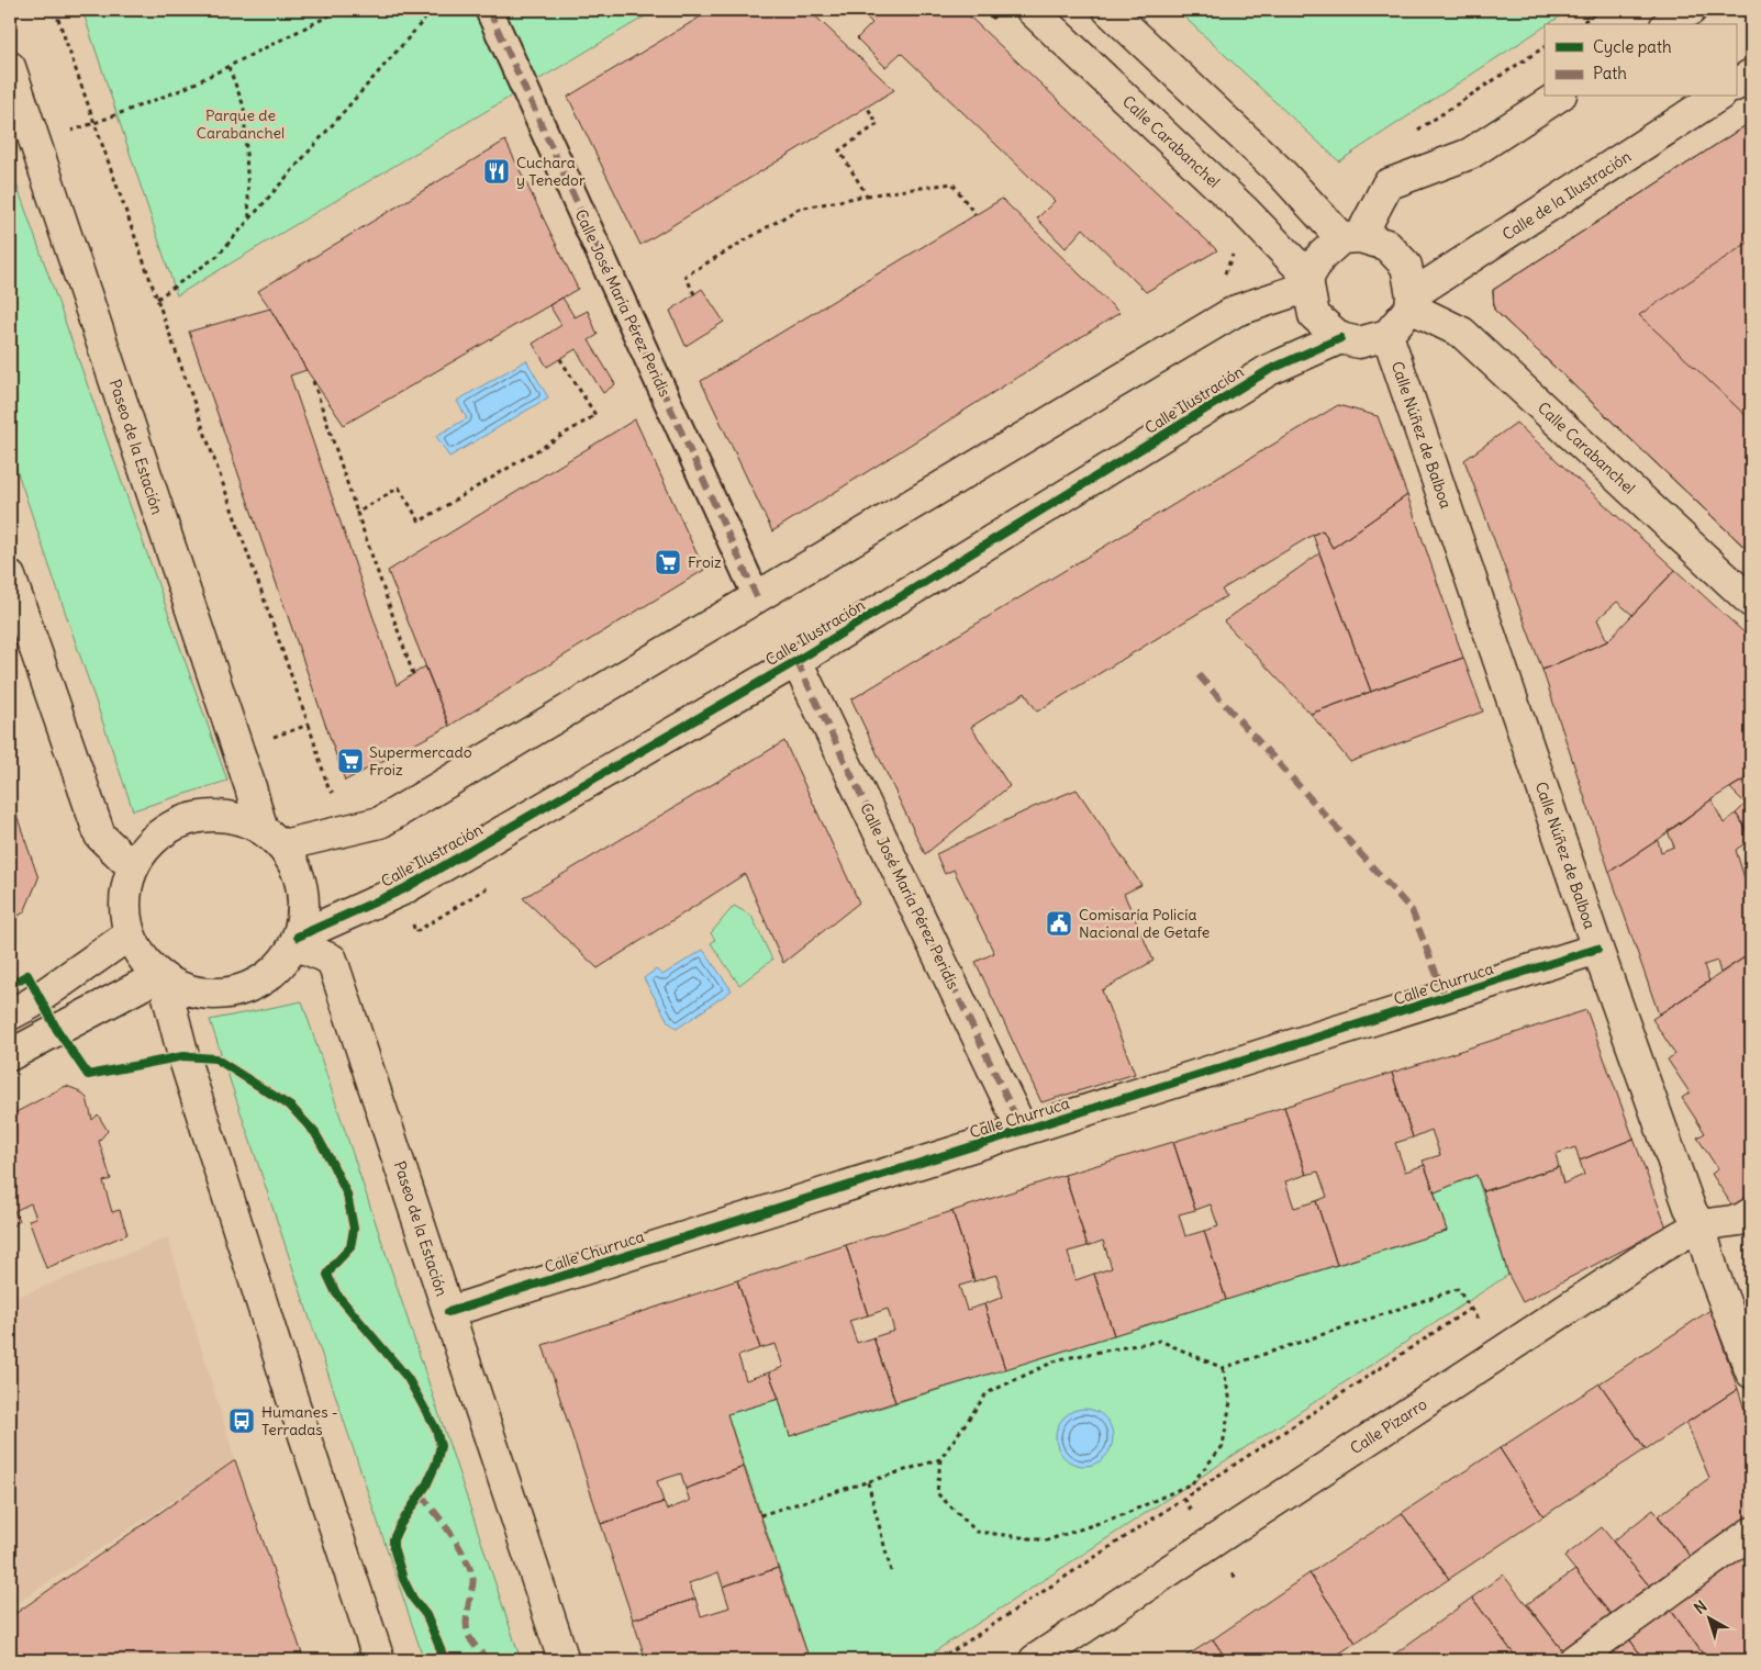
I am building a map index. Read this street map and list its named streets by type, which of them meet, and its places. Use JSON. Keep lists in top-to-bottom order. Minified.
{"streets":{"street":["Calle Carabanchel","Calle de la Ilustración","Calle José María Pérez Peridis","Calle Ilustración","Calle Núñez de Balboa","Paseo de la Estación","Calle Churruca","Calle Pizarro"]},"crossings":[["Calle Carabanchel","Calle de la Ilustración"],["Calle Carabanchel","Calle Ilustración"],["Calle Carabanchel","Calle Núñez de Balboa"],["Calle de la Ilustración","Calle Ilustración"],["Calle de la Ilustración","Calle Núñez de Balboa"],["Calle José María Pérez Peridis","Calle Ilustración"],["Calle José María Pérez Peridis","Calle Churruca"],["Calle Ilustración","Calle Núñez de Balboa"],["Calle Ilustración","Paseo de la Estación"],["Calle Núñez de Balboa","Calle Churruca"],["Calle Núñez de Balboa","Calle Pizarro"],["Paseo de la Estación","Calle Churruca"]],"parks":["Parque de Carabanchel"],"places":{"restaurant":["Cuchara y Tenedor"],"supermarket":["Froiz","Supermercado Froiz"],"public building":["Comisaría Policía Nacional de Getafe"],"bus stop":["Humanes - Terradas"]},"legend":["Cycle path","Path"],"north":"top left"}
